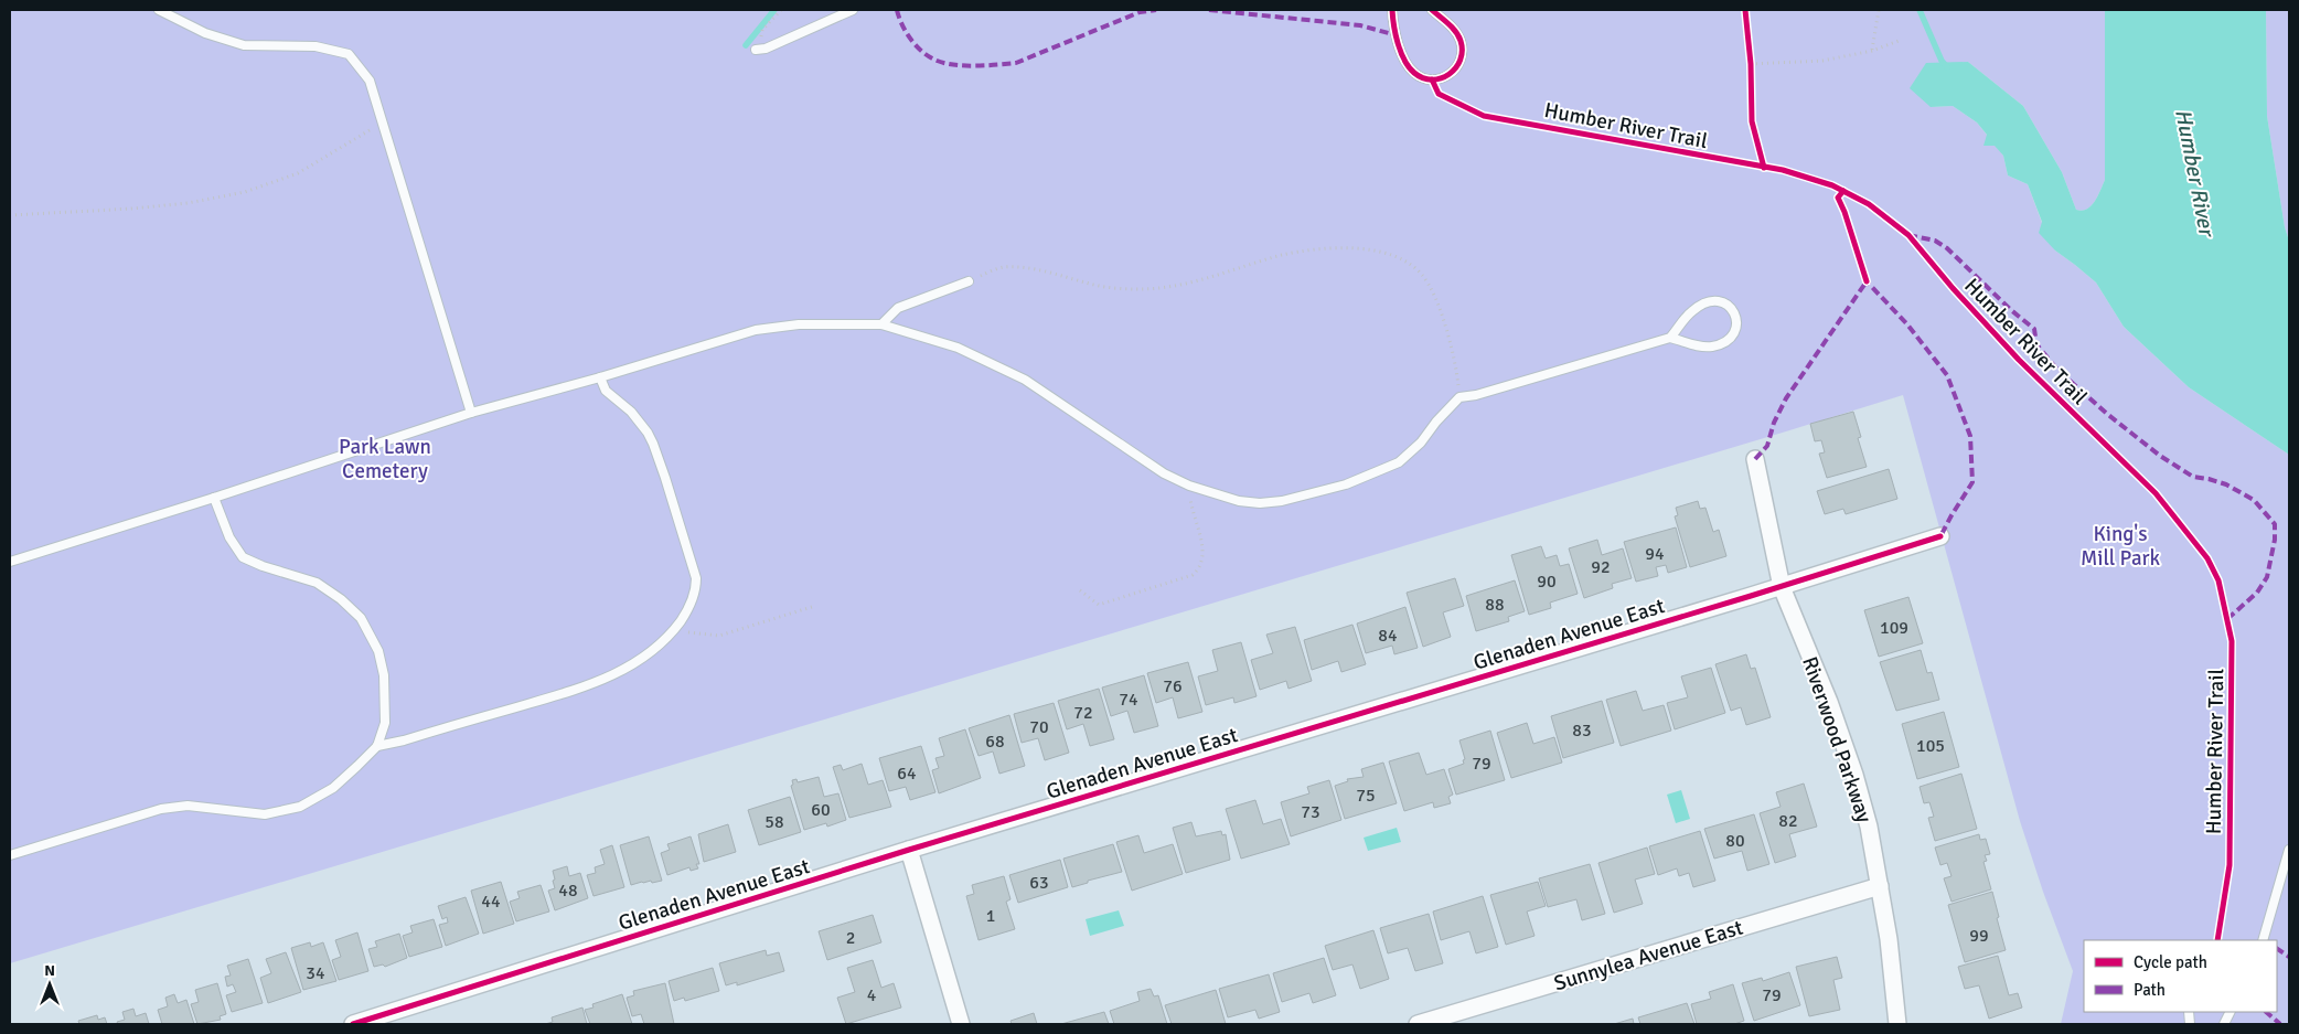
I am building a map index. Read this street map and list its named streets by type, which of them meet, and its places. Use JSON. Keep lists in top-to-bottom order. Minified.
{"streets":{"street":["Glenaden Avenue East","Riverwood Parkway","Sunnylea Avenue East"],"cycle path":["Humber River Trail"]},"crossings":[["Glenaden Avenue East","Riverwood Parkway"],["Riverwood Parkway","Sunnylea Avenue East"]],"water":["Humber River"],"parks":["Park Lawn Cemetery","King's Mill Park"],"house_numbers":["94","92","90","88","109","84","76","74","72","70","83","68","105","79","64","75","60","73","82","58","80","63","48","44","1","99","2","34","4","79"],"legend":["Cycle path","Path"],"north":"top"}
